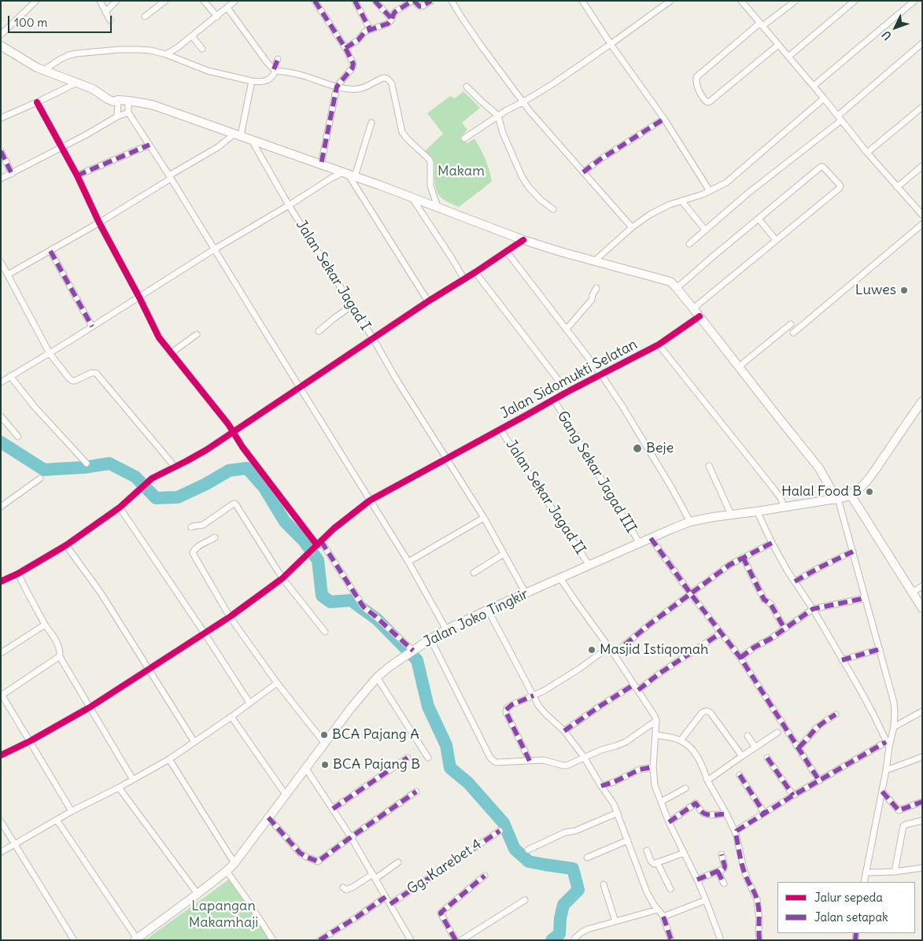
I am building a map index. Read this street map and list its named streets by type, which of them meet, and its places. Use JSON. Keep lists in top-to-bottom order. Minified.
{"streets":{"main road":["Jalan Joko Tingkir"],"street":["Jalan Sekar Jagad I","Jalan Sidomukti Selatan","Gang Sekar Jagad III","Jalan Sekar Jagad II","Gg. Karebet 4"]},"crossings":[["Jalan Sekar Jagad I","Jalan Sidomukti Selatan"],["Jalan Sekar Jagad I","Jalan Joko Tingkir"],["Jalan Sidomukti Selatan","Gang Sekar Jagad III"],["Jalan Sidomukti Selatan","Jalan Sekar Jagad II"],["Gang Sekar Jagad III","Jalan Joko Tingkir"],["Jalan Sekar Jagad II","Jalan Joko Tingkir"]],"parks":["Makam","Lapangan Makamhaji"],"places":["Luwes","Beje","Halal Food B","Masjid Istiqomah","BCA Pajang A","BCA Pajang B"],"legend":["Jalur sepeda","Jalan setapak"],"scale_bar":"100 m","north":"bottom left"}
